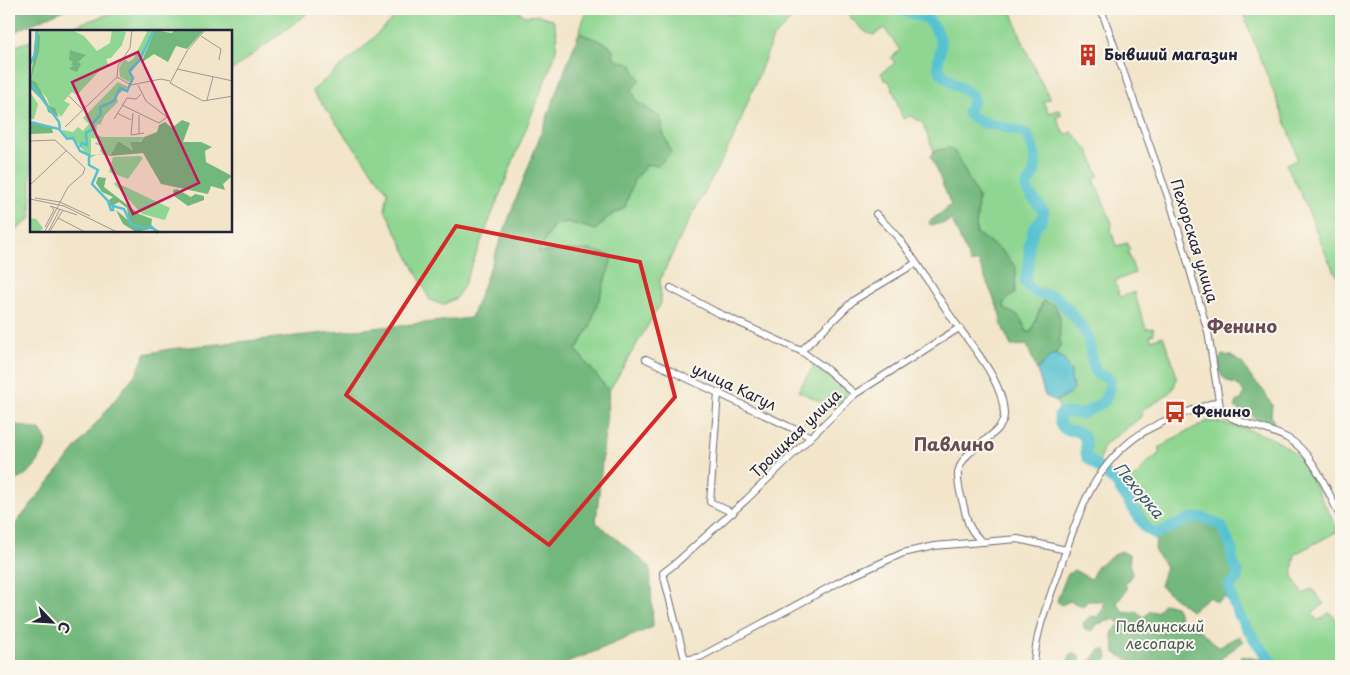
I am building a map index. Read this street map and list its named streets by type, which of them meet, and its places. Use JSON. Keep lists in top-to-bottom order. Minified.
{"streets":{"street":["Пехорская улица","улица Кагул","Троицкая улица"]},"crossings":[["улица Кагул","Троицкая улица"]],"districts":["Фенино","Павлино"],"water":["Пехорка"],"parks":["Павлинский лесопарк"],"places":{"building":["Бывший магазин"],"bus stop":["Фенино"]},"north":"bottom right"}
